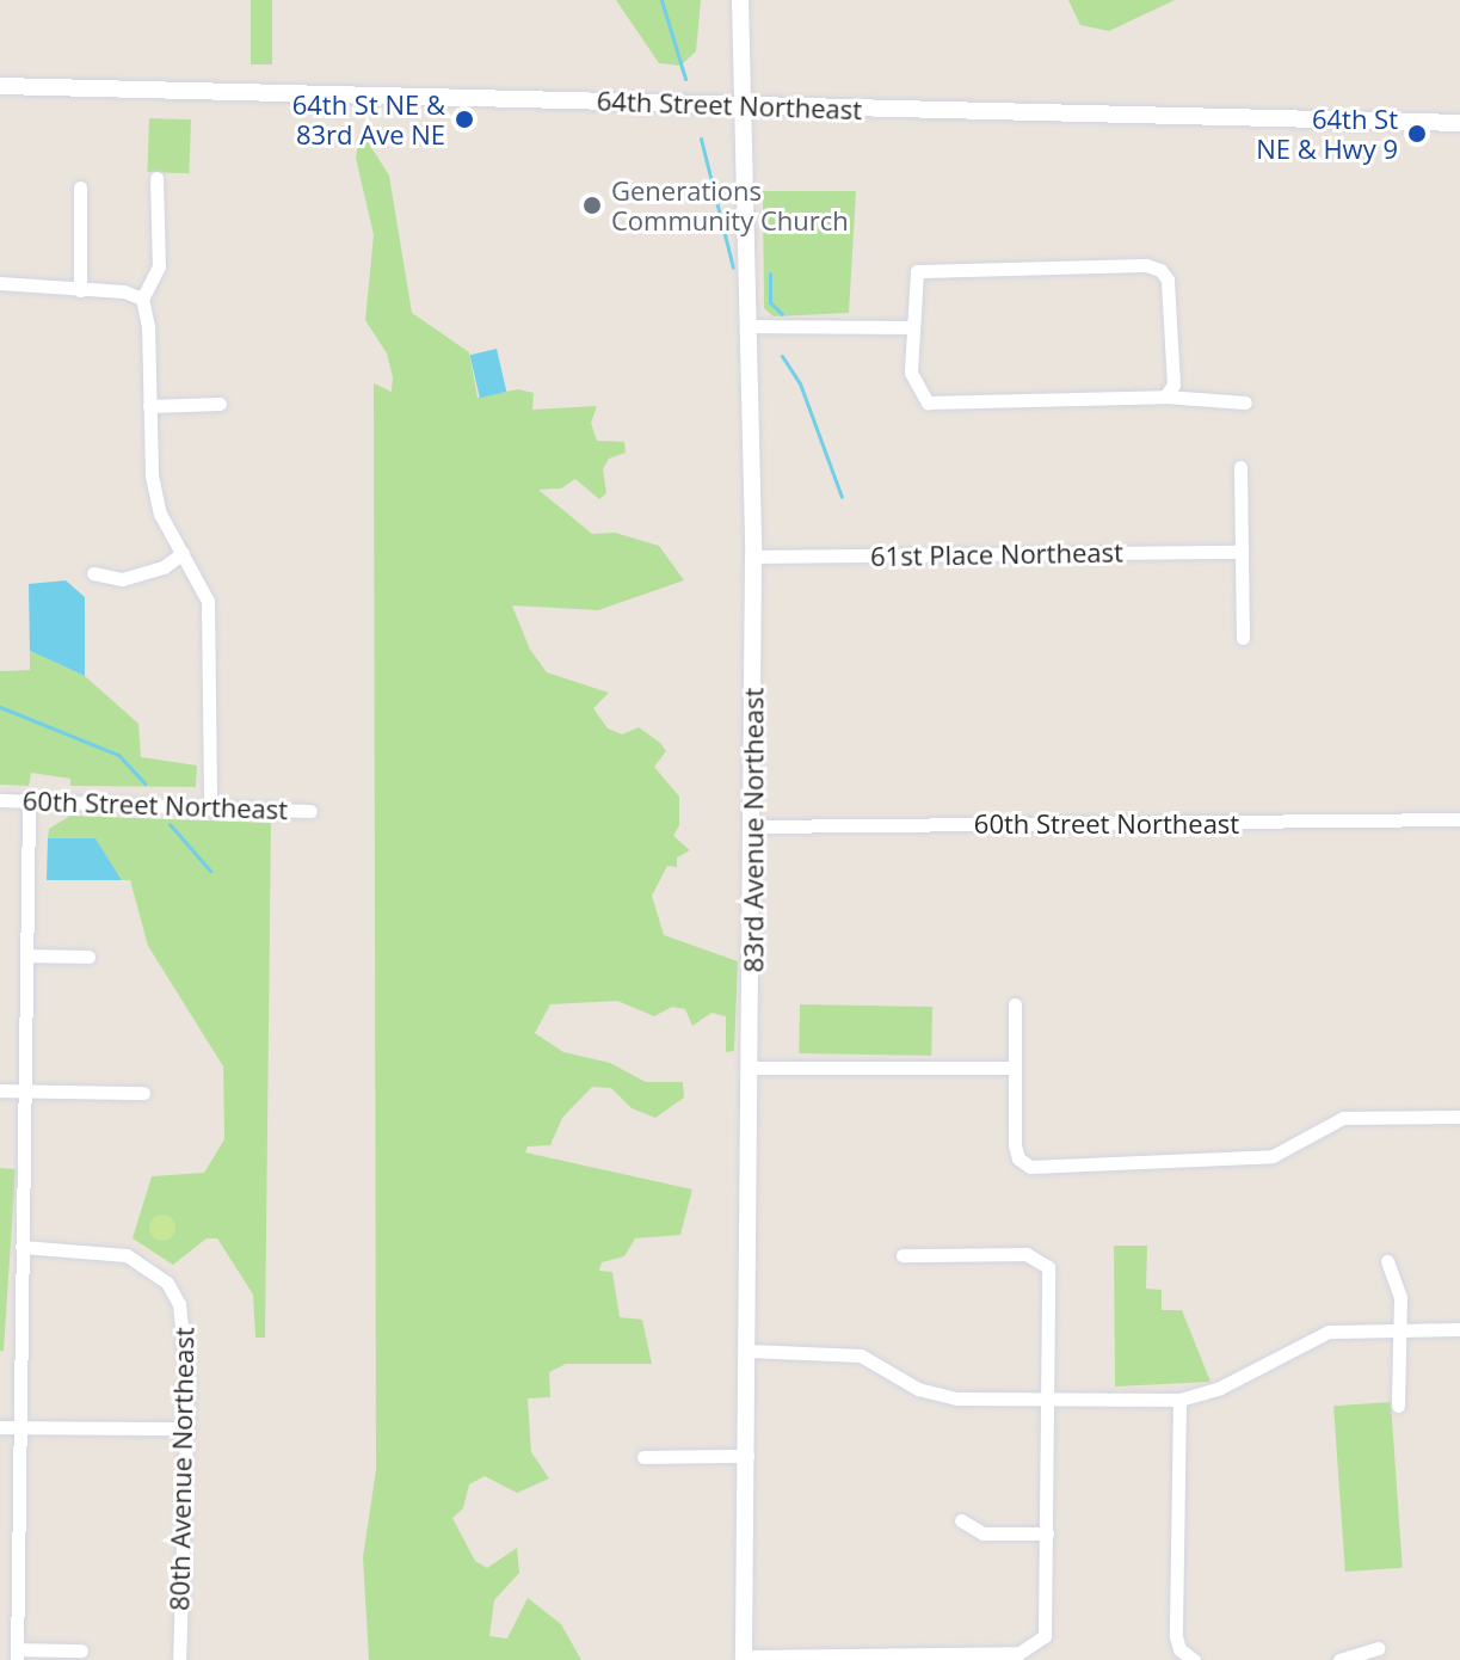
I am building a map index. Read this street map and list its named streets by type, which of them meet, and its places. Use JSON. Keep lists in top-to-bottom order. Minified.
{"streets":{"street":["64th Street Northeast","61st Place Northeast","60th Street Northeast","83rd Avenue Northeast","80th Avenue Northeast"]},"crossings":[["64th Street Northeast","83rd Avenue Northeast"],["61st Place Northeast","83rd Avenue Northeast"],["60th Street Northeast","83rd Avenue Northeast"]],"places":["64th St NE & 83rd Ave NE","64th St NE & Hwy 9","Generations Community Church"]}
